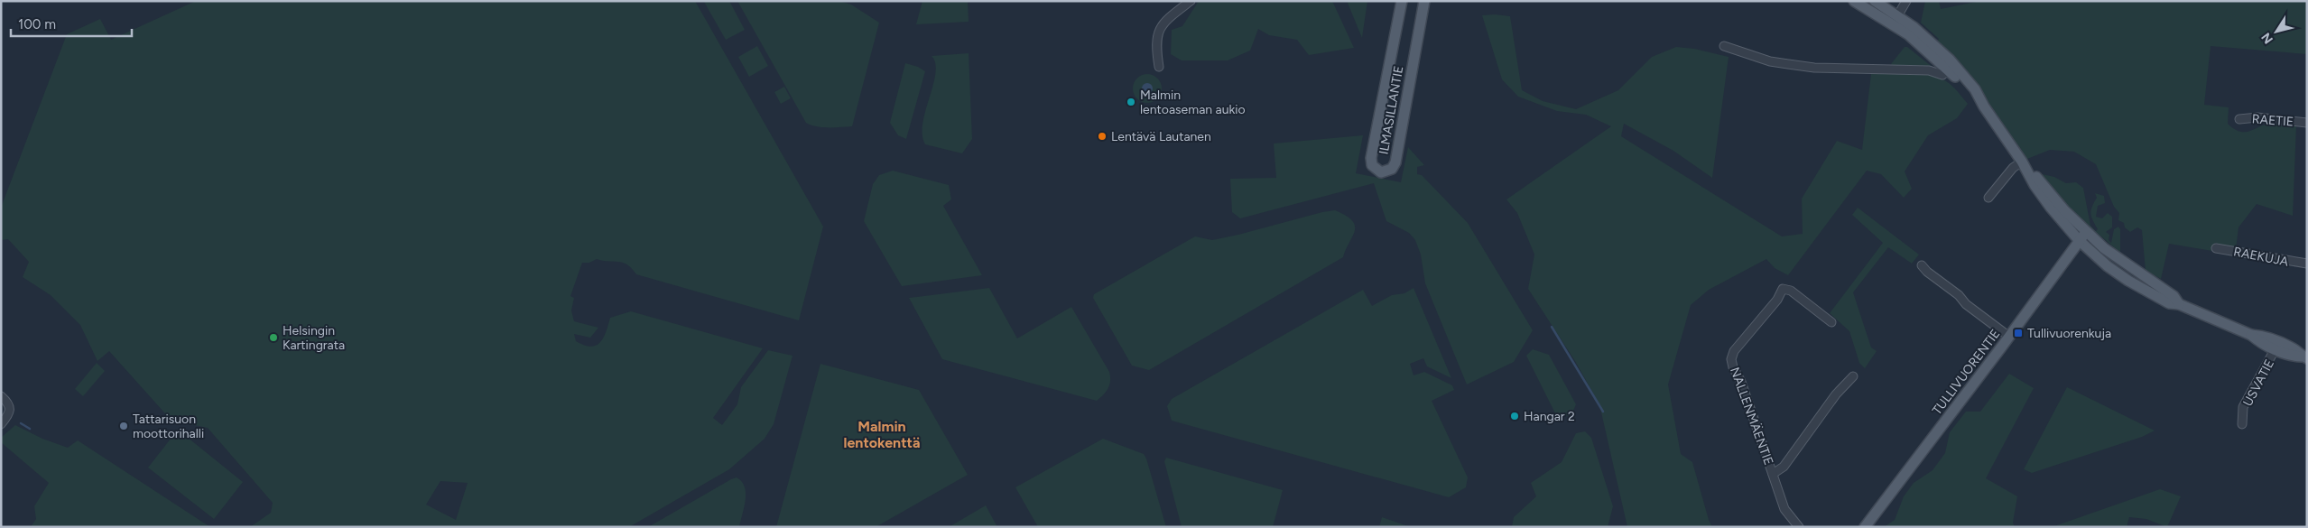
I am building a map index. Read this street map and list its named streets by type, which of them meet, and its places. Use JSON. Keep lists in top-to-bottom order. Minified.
{"streets":{"main road":["ILMASILLANTIE","TULLIVUORENTIE"],"street":["RAETIE","RAEKUJA","USVATIE","NALLENMÄENTIE"]},"districts":["Malmin lentokenttä"],"places":{"other":["Malmin lentoaseman aukio","Lentävä Lautanen","Helsingin Kartingrata","Hangar 2","Tattarisuon moottorihalli"],"transit":["Tullivuorenkuja"]},"scale_bar":"100 m","north":"bottom left"}
